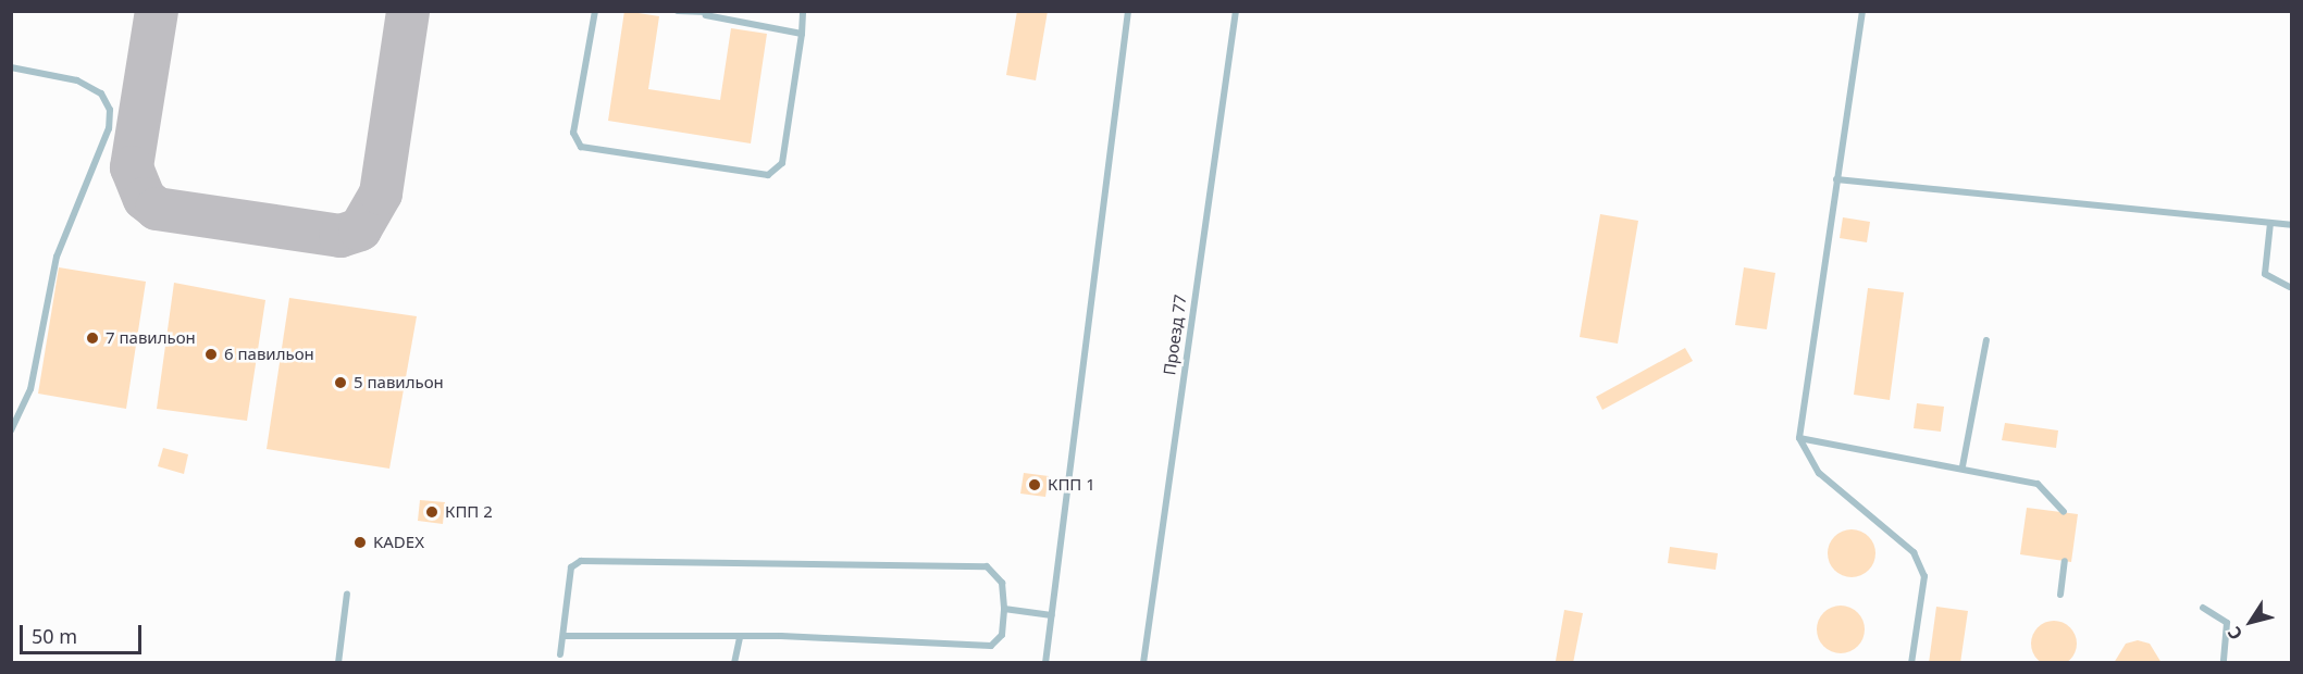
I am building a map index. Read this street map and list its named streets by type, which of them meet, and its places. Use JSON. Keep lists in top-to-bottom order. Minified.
{"streets":{"lane":["Проезд 77"]},"places":["7 павильон","6 павильон","5 павильон","КПП 1","КПП 2","KADEX"],"scale_bar":"50 m","north":"bottom left"}
